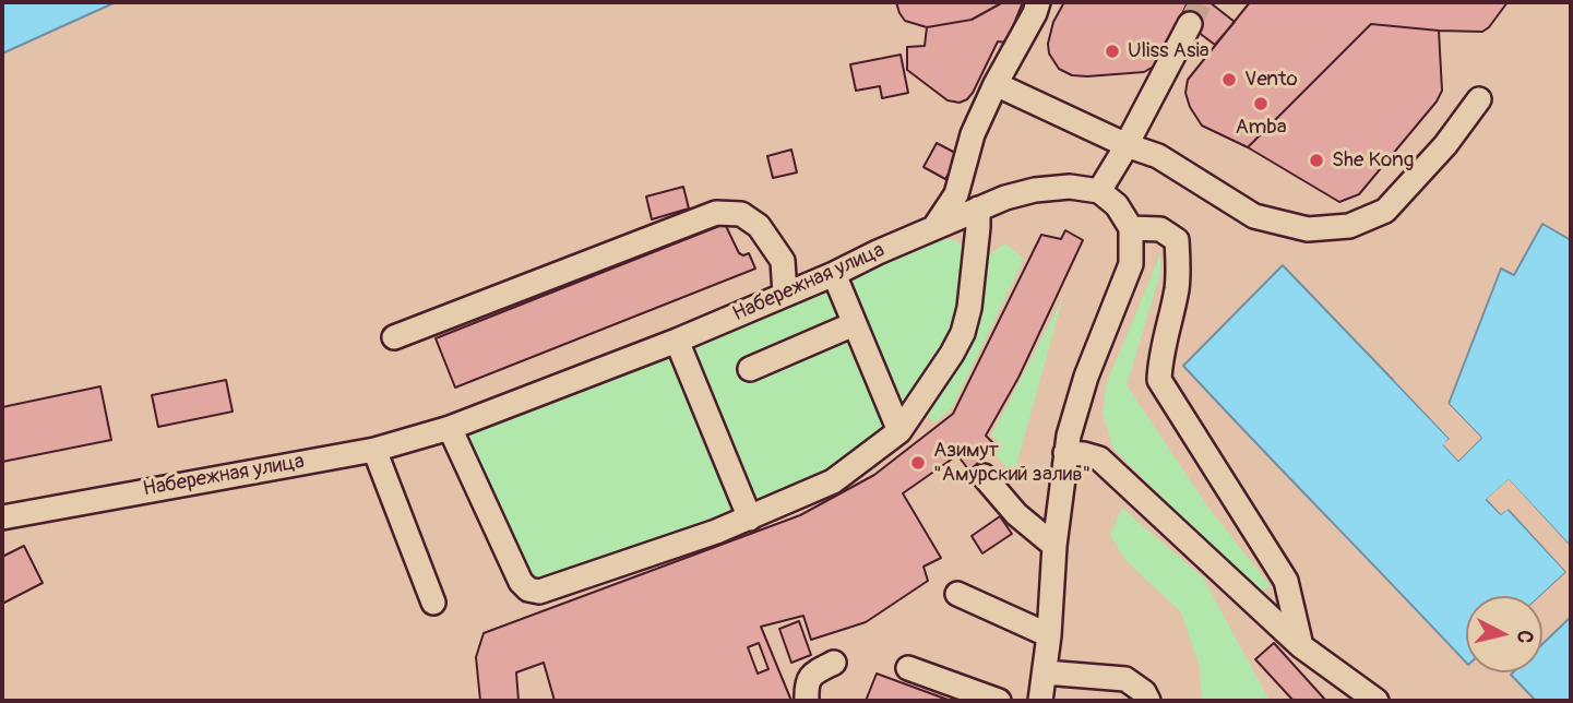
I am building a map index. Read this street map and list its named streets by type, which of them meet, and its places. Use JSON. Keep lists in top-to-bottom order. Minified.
{"streets":{"street":["Набережная улица"]},"places":["Uliss Asia","Vento","Amba","She Kong","Азимут \"Амурский залив\""],"north":"right"}
